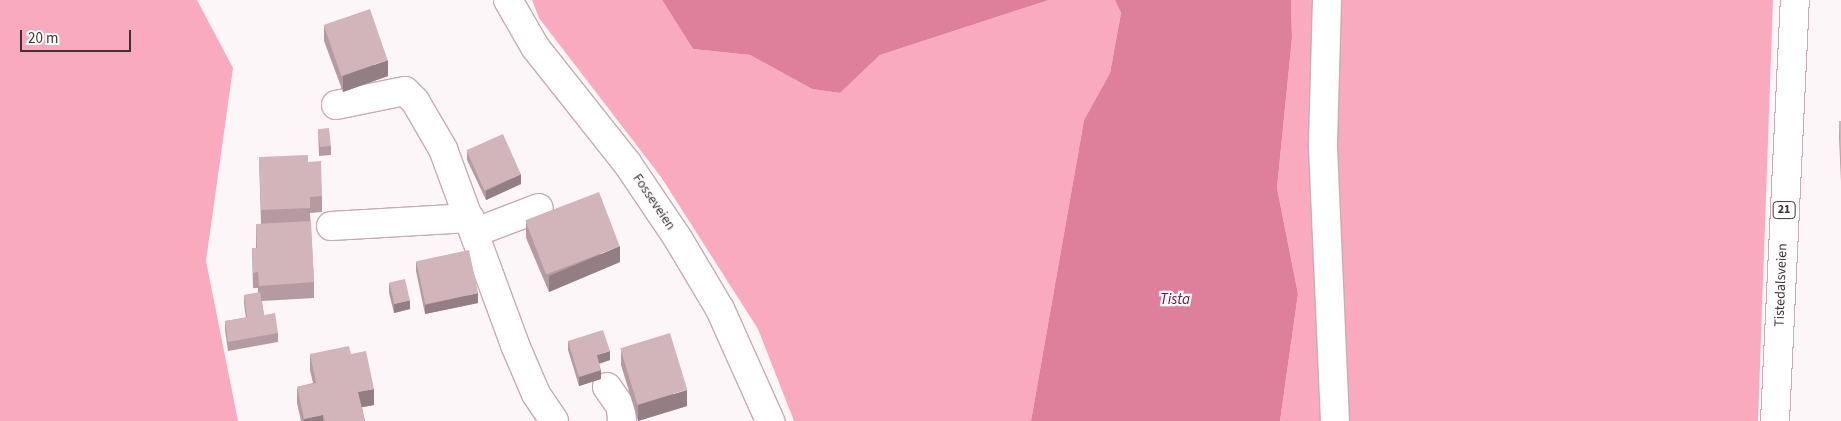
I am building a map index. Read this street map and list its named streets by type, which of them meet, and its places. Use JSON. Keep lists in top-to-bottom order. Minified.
{"streets":{"street":["Fosseveien","21","Tistedalsveien"]},"water":["Tista"],"scale_bar":"20 m"}
